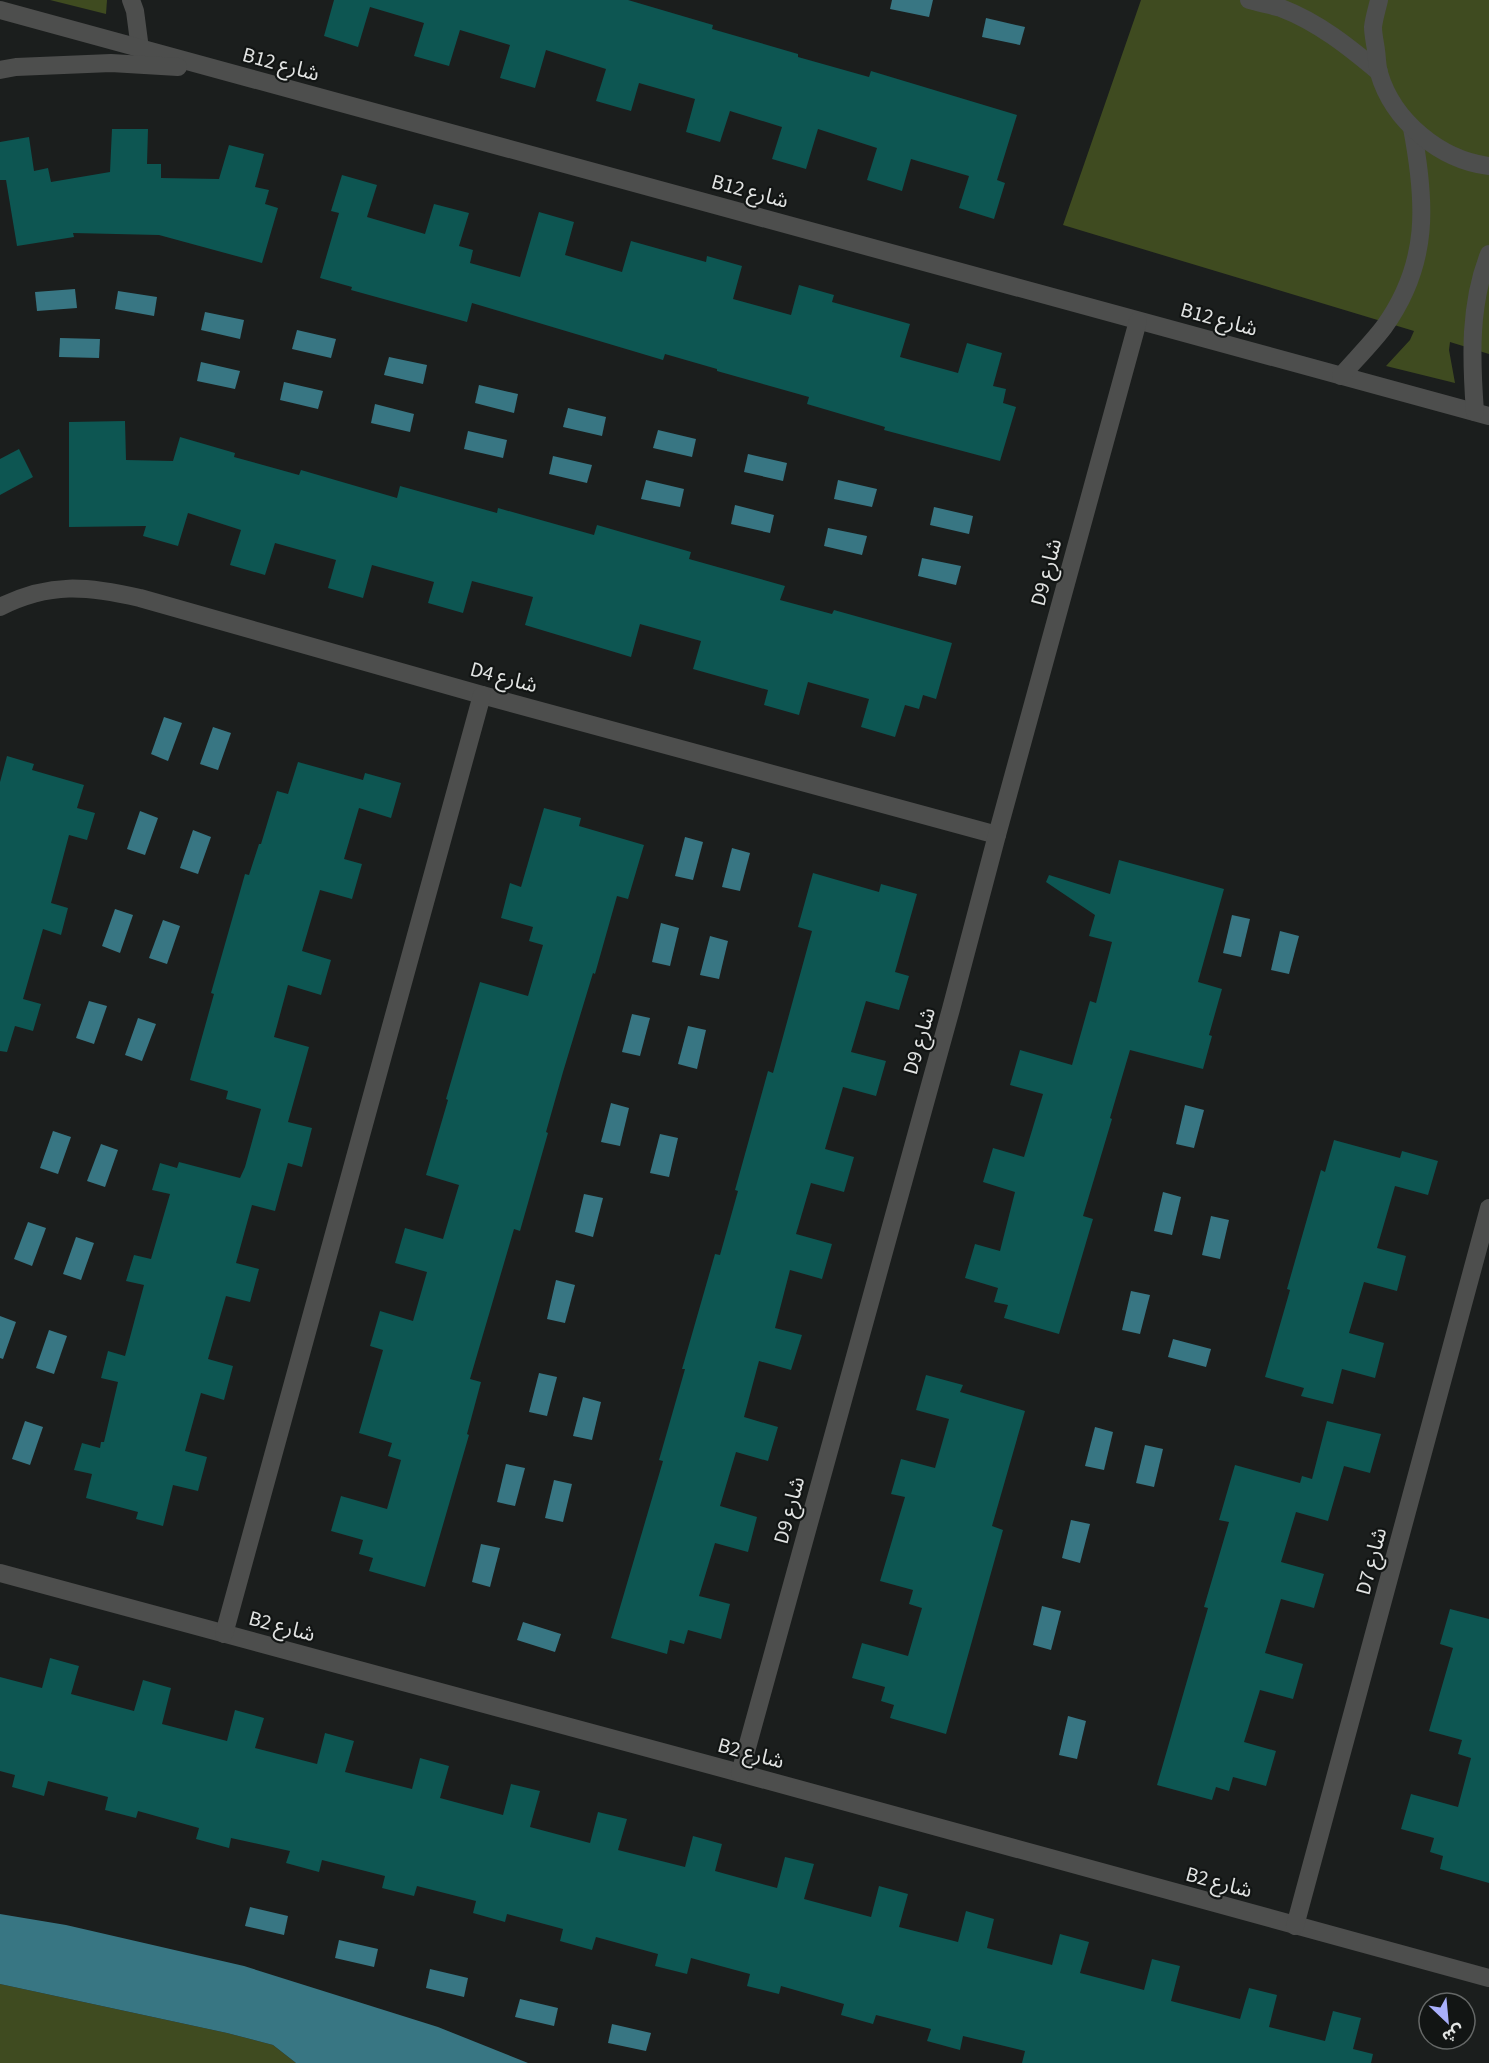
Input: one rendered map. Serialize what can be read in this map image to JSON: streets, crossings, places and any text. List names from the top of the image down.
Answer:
{
  "streets": {
    "street": [
      "B12 شارع",
      "D9 شارع",
      "D4 شارع",
      "D7 شارع",
      "B2 شارع"
    ]
  },
  "crossings": [
    ["B12 شارع", "D9 شارع"],
    ["D9 شارع", "D4 شارع"],
    ["D9 شارع", "B2 شارع"],
    ["D7 شارع", "B2 شارع"]
  ],
  "north": "bottom right"
}
